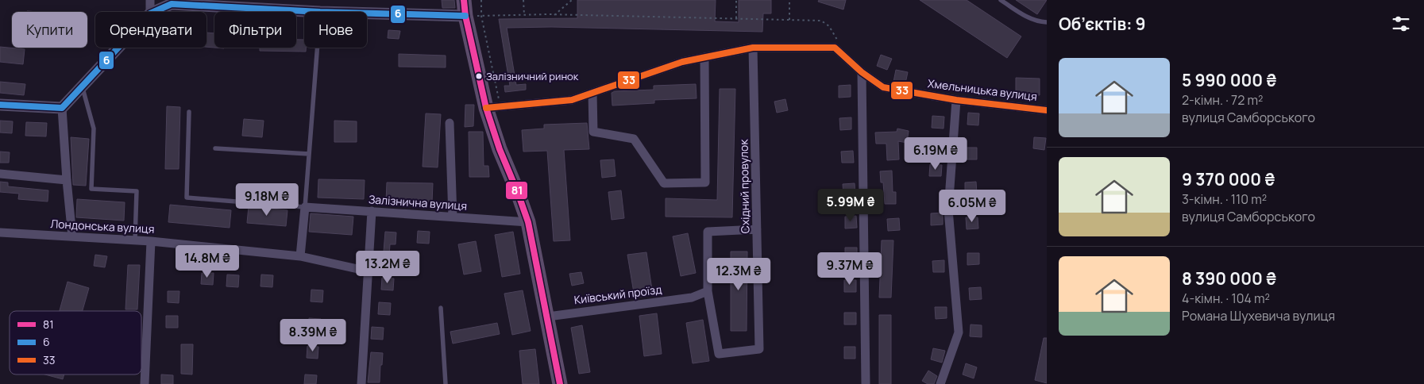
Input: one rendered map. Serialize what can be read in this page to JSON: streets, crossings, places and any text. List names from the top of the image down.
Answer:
{
  "streets": {
    "street": [
      "Хмельницька вулиця",
      "Східний провулок",
      "Залізнична вулиця",
      "Лондонська вулиця",
      "Київський проїзд"
    ]
  },
  "crossings": [
    ["Хмельницька вулиця", "Східний провулок"],
    ["Східний провулок", "Київський проїзд"]
  ],
  "places": ["Залізничний ринок"],
  "lines": ["transit line 81", "transit line 6", "transit line 33"],
  "legend": ["81", "6", "33"],
  "page": {
    "heading": "Об’єктів: 9",
    "chip": [
      "Купити",
      "Орендувати",
      "Фільтри",
      "Нове"
    ],
    "list": [
      {
        "name": "5 990 000 ₴",
        "note": "2-кімн. · 72 m² · вулиця Самборського"
      },
      {
        "name": "9 370 000 ₴",
        "note": "3-кімн. · 110 m² · вулиця Самборського"
      },
      {
        "name": "8 390 000 ₴",
        "note": "4-кімн. · 104 m² · Романа Шухевича вулиця"
      }
    ],
    "price": [
      "6.19M ₴",
      "9.18M ₴",
      "5.99M ₴",
      "6.05M ₴",
      "14.8M ₴",
      "13.2M ₴",
      "9.37M ₴",
      "12.3M ₴",
      "8.39M ₴"
    ]
  }
}
